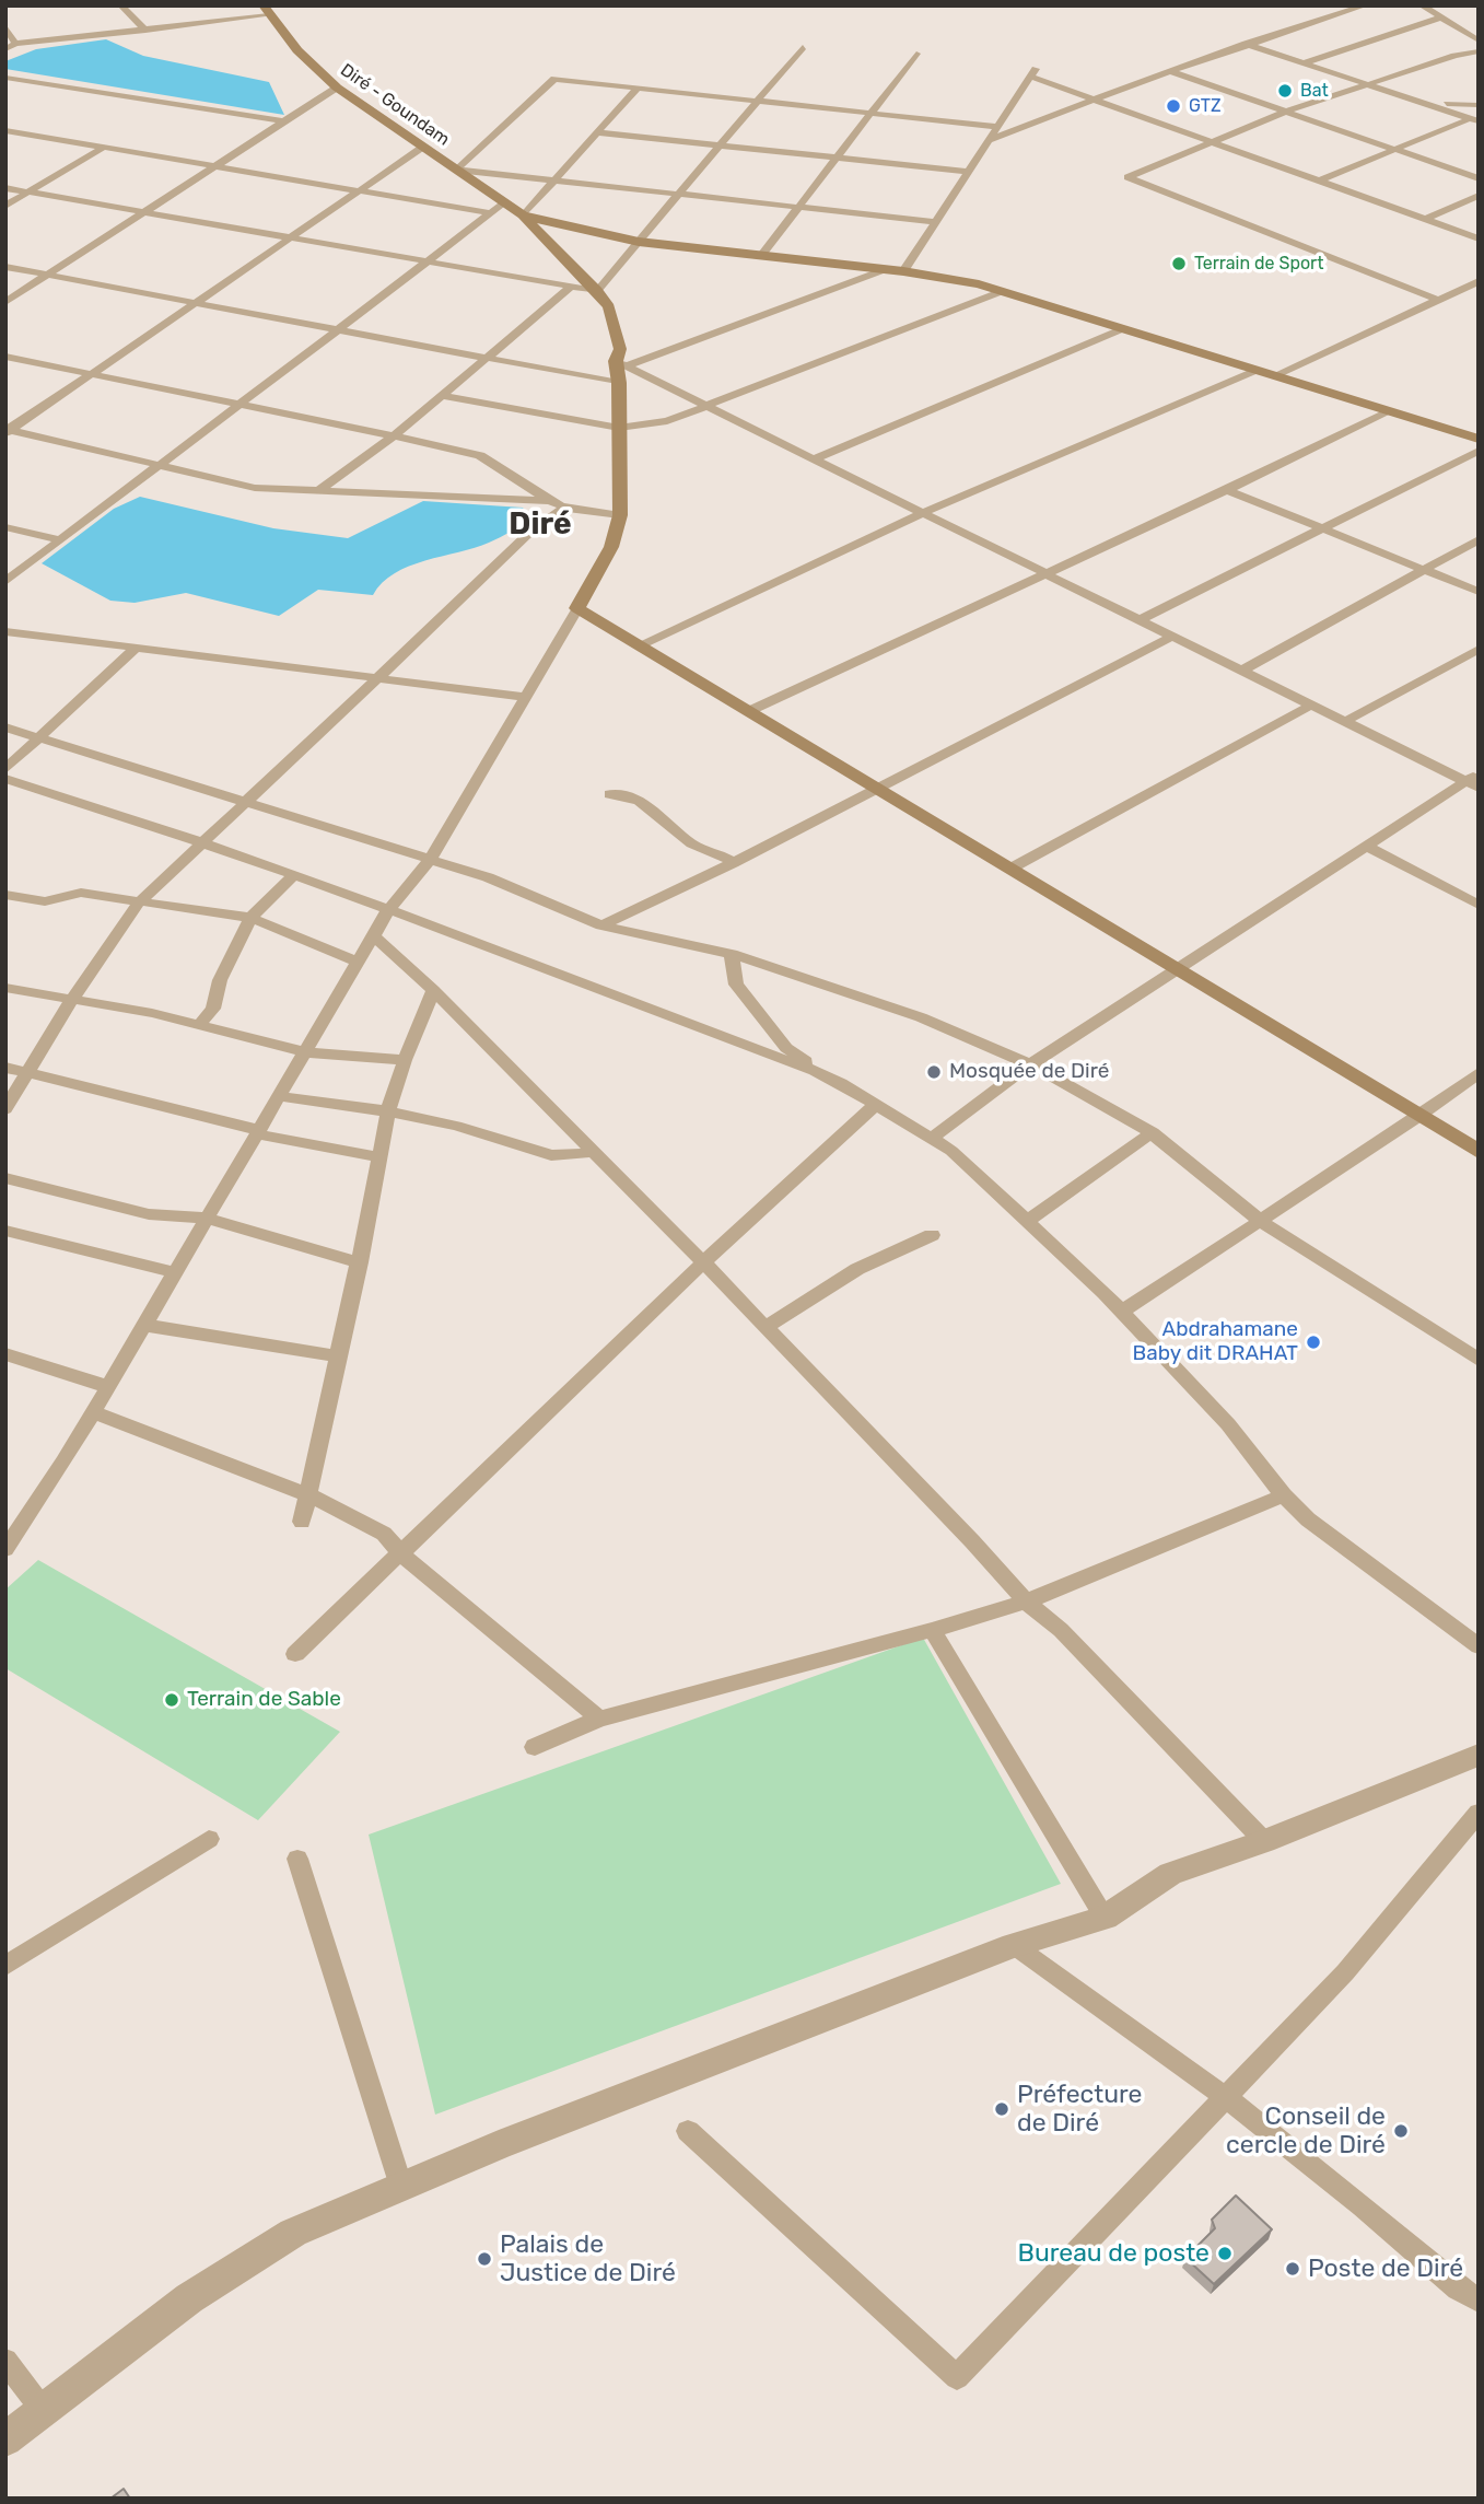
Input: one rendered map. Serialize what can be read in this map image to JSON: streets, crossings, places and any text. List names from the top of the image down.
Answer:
{
  "streets": {
    "main road": ["Diré - Goundam"]
  },
  "districts": ["Diré"],
  "places": [
    "Bat",
    "GTZ",
    "Terrain de Sport",
    "Mosquée de Diré",
    "Abdrahamane Baby dit DRAHAT",
    "Terrain de Sable",
    "Préfecture de Diré",
    "Conseil de cercle de Diré",
    "Bureau de poste",
    "Palais de Justice de Diré",
    "Poste de Diré"
  ]
}
